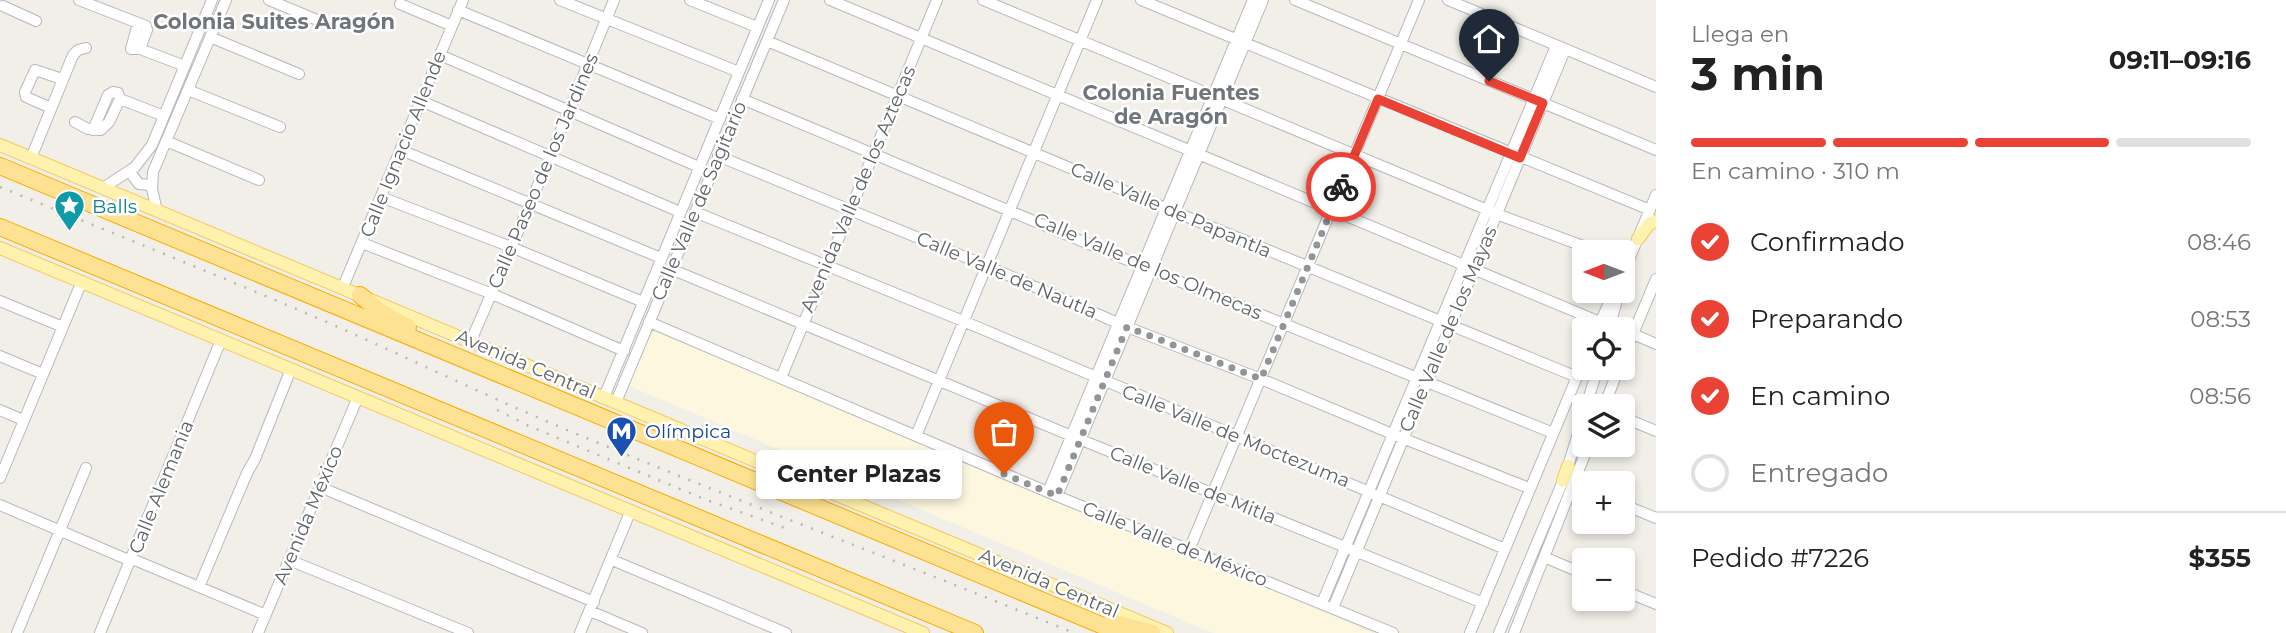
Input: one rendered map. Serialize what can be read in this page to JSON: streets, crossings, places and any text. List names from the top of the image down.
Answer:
{
  "streets": {
    "highway": ["Avenida Central"],
    "street": [
      "Calle Ignacio Allende",
      "Calle Paseo de los Jardines",
      "Avenida Valle de los Aztecas",
      "Calle Valle de Sagitario",
      "Calle Valle de Papantla",
      "Calle Valle de los Olmecas",
      "Calle Valle de Nautla",
      "Calle Valle de los Mayas",
      "Calle Valle de Moctezuma",
      "Calle Valle de Mitla",
      "Calle Alemania",
      "Avenida México",
      "Calle Valle de México"
    ]
  },
  "crossings": [
    ["Calle Ignacio Allende", "Avenida Central"],
    ["Calle Paseo de los Jardines", "Avenida Central"],
    ["Avenida Valle de los Aztecas", "Calle Valle de Papantla"],
    ["Avenida Valle de los Aztecas", "Calle Valle de los Olmecas"],
    ["Avenida Valle de los Aztecas", "Calle Valle de Nautla"],
    ["Avenida Valle de los Aztecas", "Calle Valle de Moctezuma"],
    ["Avenida Valle de los Aztecas", "Calle Valle de Mitla"],
    ["Avenida Valle de los Aztecas", "Calle Valle de México"],
    ["Calle Valle de Sagitario", "Calle Valle de Papantla"],
    ["Calle Valle de Sagitario", "Calle Valle de los Olmecas"],
    ["Calle Valle de Sagitario", "Calle Valle de Nautla"],
    ["Calle Valle de Sagitario", "Avenida Central"],
    ["Calle Valle de Sagitario", "Calle Valle de Moctezuma"],
    ["Calle Valle de Sagitario", "Calle Valle de Mitla"],
    ["Calle Valle de Sagitario", "Calle Valle de México"],
    ["Calle Valle de Papantla", "Calle Valle de los Mayas"],
    ["Calle Valle de los Olmecas", "Calle Valle de los Mayas"],
    ["Calle Valle de Nautla", "Calle Valle de los Mayas"],
    ["Calle Valle de los Mayas", "Calle Valle de Moctezuma"],
    ["Calle Valle de los Mayas", "Calle Valle de Mitla"],
    ["Calle Valle de los Mayas", "Calle Valle de México"]
  ],
  "districts": ["Colonia Suites Aragón", "Colonia Fuentes de Aragón"],
  "places": {
    "place": ["Balls"],
    "metro station": ["Olímpica"],
    "other": ["Center Plazas"]
  },
  "north": "left",
  "page": {
    "heading": ["3 min", "Llega en", "09:11–09:16"],
    "panel": ["Pedido #7226", "$355"],
    "bar": "En camino · 310 m",
    "list": [
      ["Confirmado", "08:46"],
      ["Preparando", "08:53"],
      ["En camino", "08:56"],
      "Entregado"
    ],
    "map_buttons": ["+", "−"],
    "bubble": "Center Plazas"
  }
}
